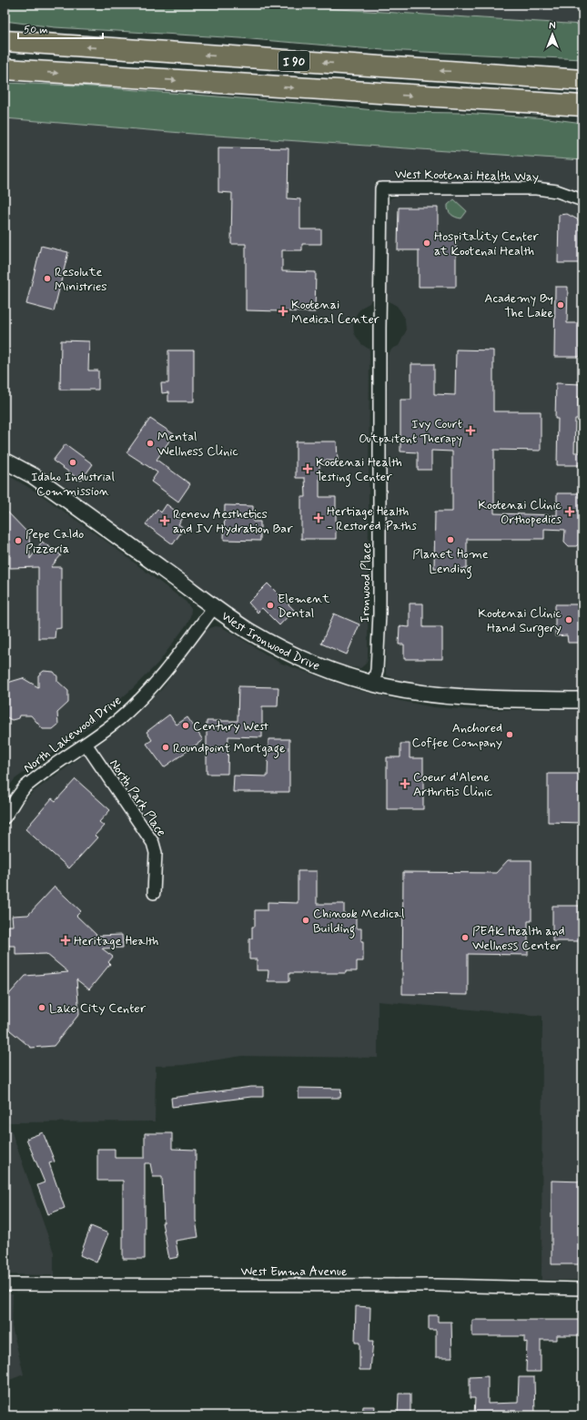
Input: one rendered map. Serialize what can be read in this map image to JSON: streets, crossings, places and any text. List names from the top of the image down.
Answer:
{
  "streets": {
    "highway": ["I 90"],
    "street": [
      "West Kootenai Health Way",
      "Ironwood Place",
      "West Ironwood Drive",
      "North Lakewood Drive",
      "North Park Place",
      "West Emma Avenue"
    ]
  },
  "crossings": [
    ["West Kootenai Health Way", "Ironwood Place"],
    ["Ironwood Place", "West Ironwood Drive"],
    ["West Ironwood Drive", "North Lakewood Drive"],
    ["North Lakewood Drive", "North Park Place"]
  ],
  "places": {
    "other": [
      "Hospitality Center at Kootenai Health",
      "Resolute Ministries",
      "Academy By The Lake",
      "Mental Wellness Clinic",
      "Idaho Industrial Commission",
      "Planet Home Lending",
      "Pepe Caldo Pizzeria",
      "Element Dental",
      "Kootenai Clinic Hand Surgery",
      "Century West",
      "Anchored Coffee Company",
      "Roundpoint Mortgage",
      "Chinook Medical Building",
      "PEAK Health and Wellness Center",
      "Lake City Center"
    ],
    "health": [
      "Kootenai Medical Center",
      "Ivy Court Outpaitent Therapy",
      "Kootenai Health Testing Center",
      "Kootenai Clinic Orthopedics",
      "Hertiage Health - Restored Paths",
      "Renew Aesthetics and IV Hydration Bar",
      "Coeur d'Alene Arthritis Clinic",
      "Heritage Health"
    ]
  },
  "scale_bar": "50 m",
  "north": "top"
}
